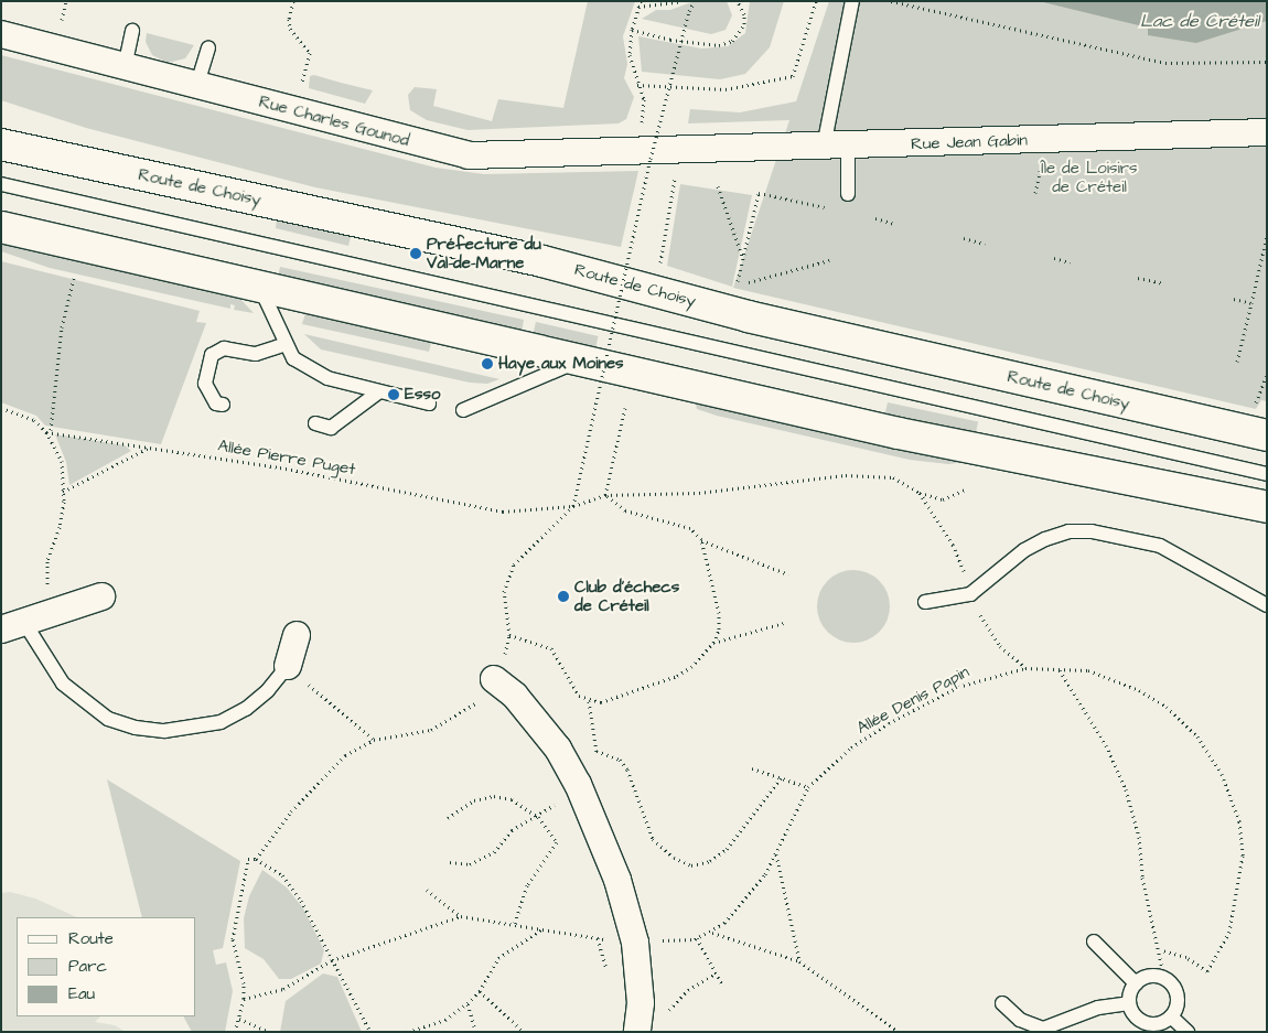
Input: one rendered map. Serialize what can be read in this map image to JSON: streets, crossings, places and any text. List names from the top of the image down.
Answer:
{
  "streets": {
    "main road": ["Route de Choisy"],
    "street": ["Rue Charles Gounod", "Rue Jean Gabin"],
    "path": ["Allée Pierre Puget", "Allée Denis Papin"]
  },
  "crossings": [
    ["Rue Charles Gounod", "Rue Jean Gabin"]
  ],
  "water": ["Lac de Créteil"],
  "parks": ["Île de Loisirs de Créteil"],
  "places": [
    "Préfecture du Val-de-Marne",
    "Haye aux Moines",
    "Esso",
    "Club d'échecs de Créteil"
  ],
  "legend": ["Route", "Parc", "Eau"]
}
